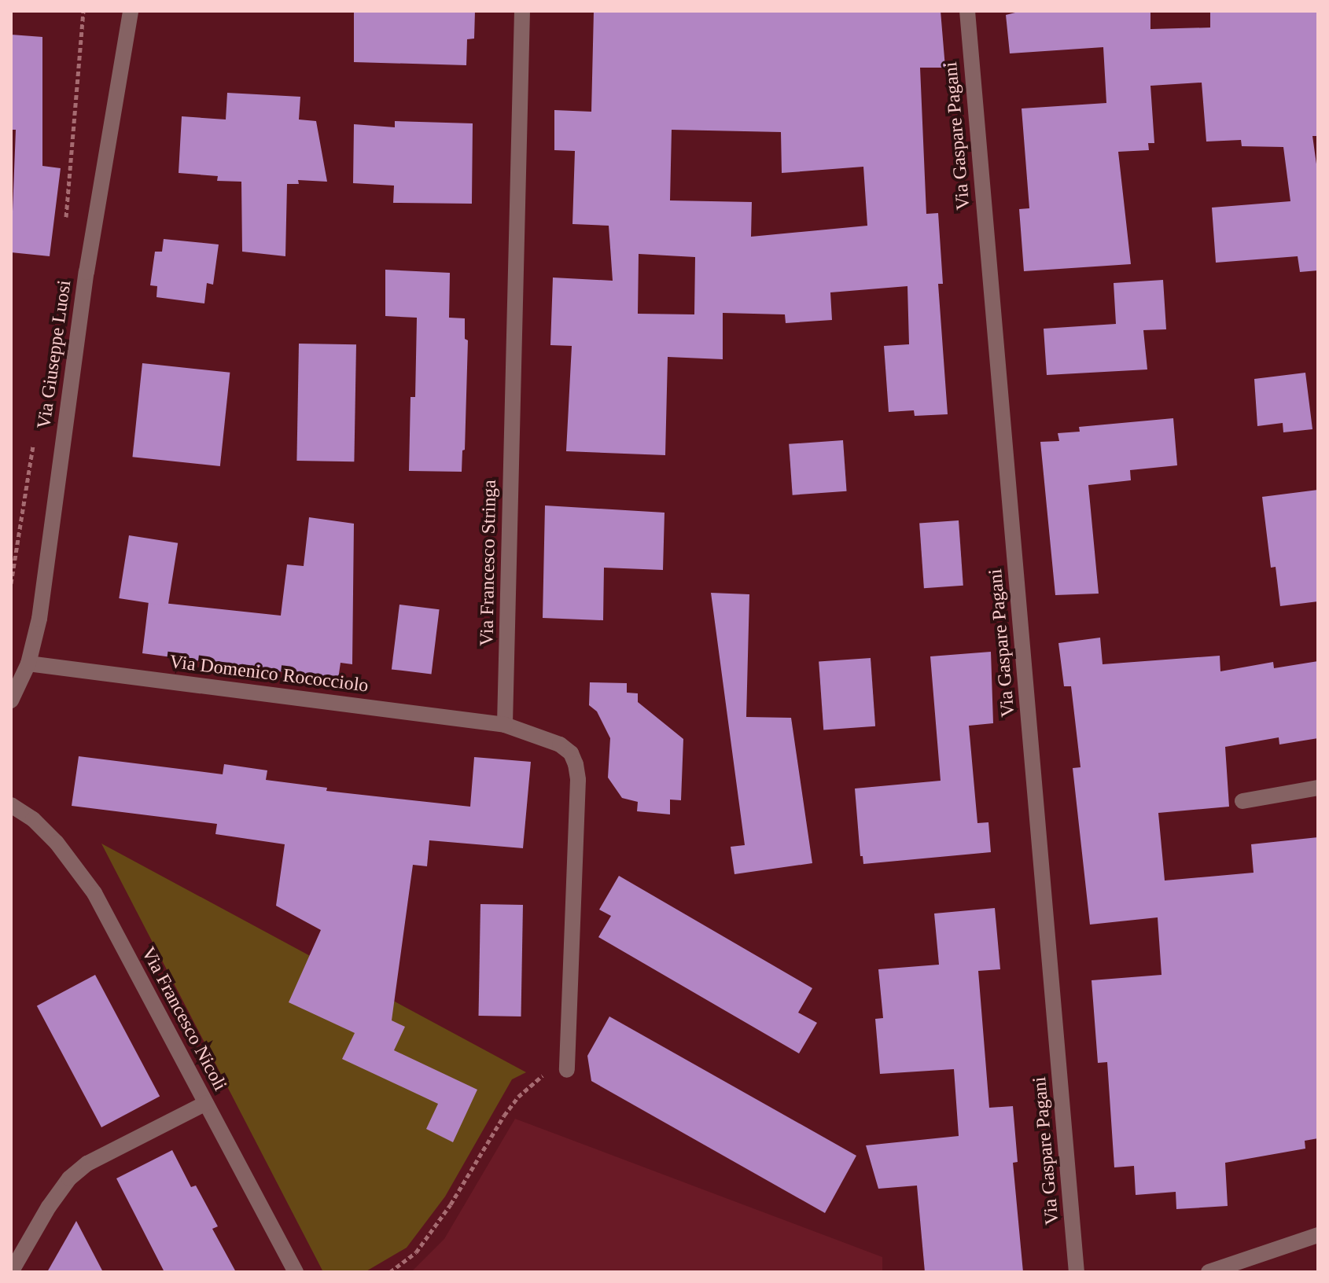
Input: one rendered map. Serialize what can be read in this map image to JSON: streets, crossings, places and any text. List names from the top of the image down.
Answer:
{
  "streets": {
    "street": [
      "Via Gaspare Pagani",
      "Via Giuseppe Luosi",
      "Via Francesco Stringa",
      "Via Domenico Rococciolo",
      "Via Francesco Nicoli"
    ]
  },
  "crossings": [
    ["Via Giuseppe Luosi", "Via Domenico Rococciolo"],
    ["Via Francesco Stringa", "Via Domenico Rococciolo"]
  ]
}
